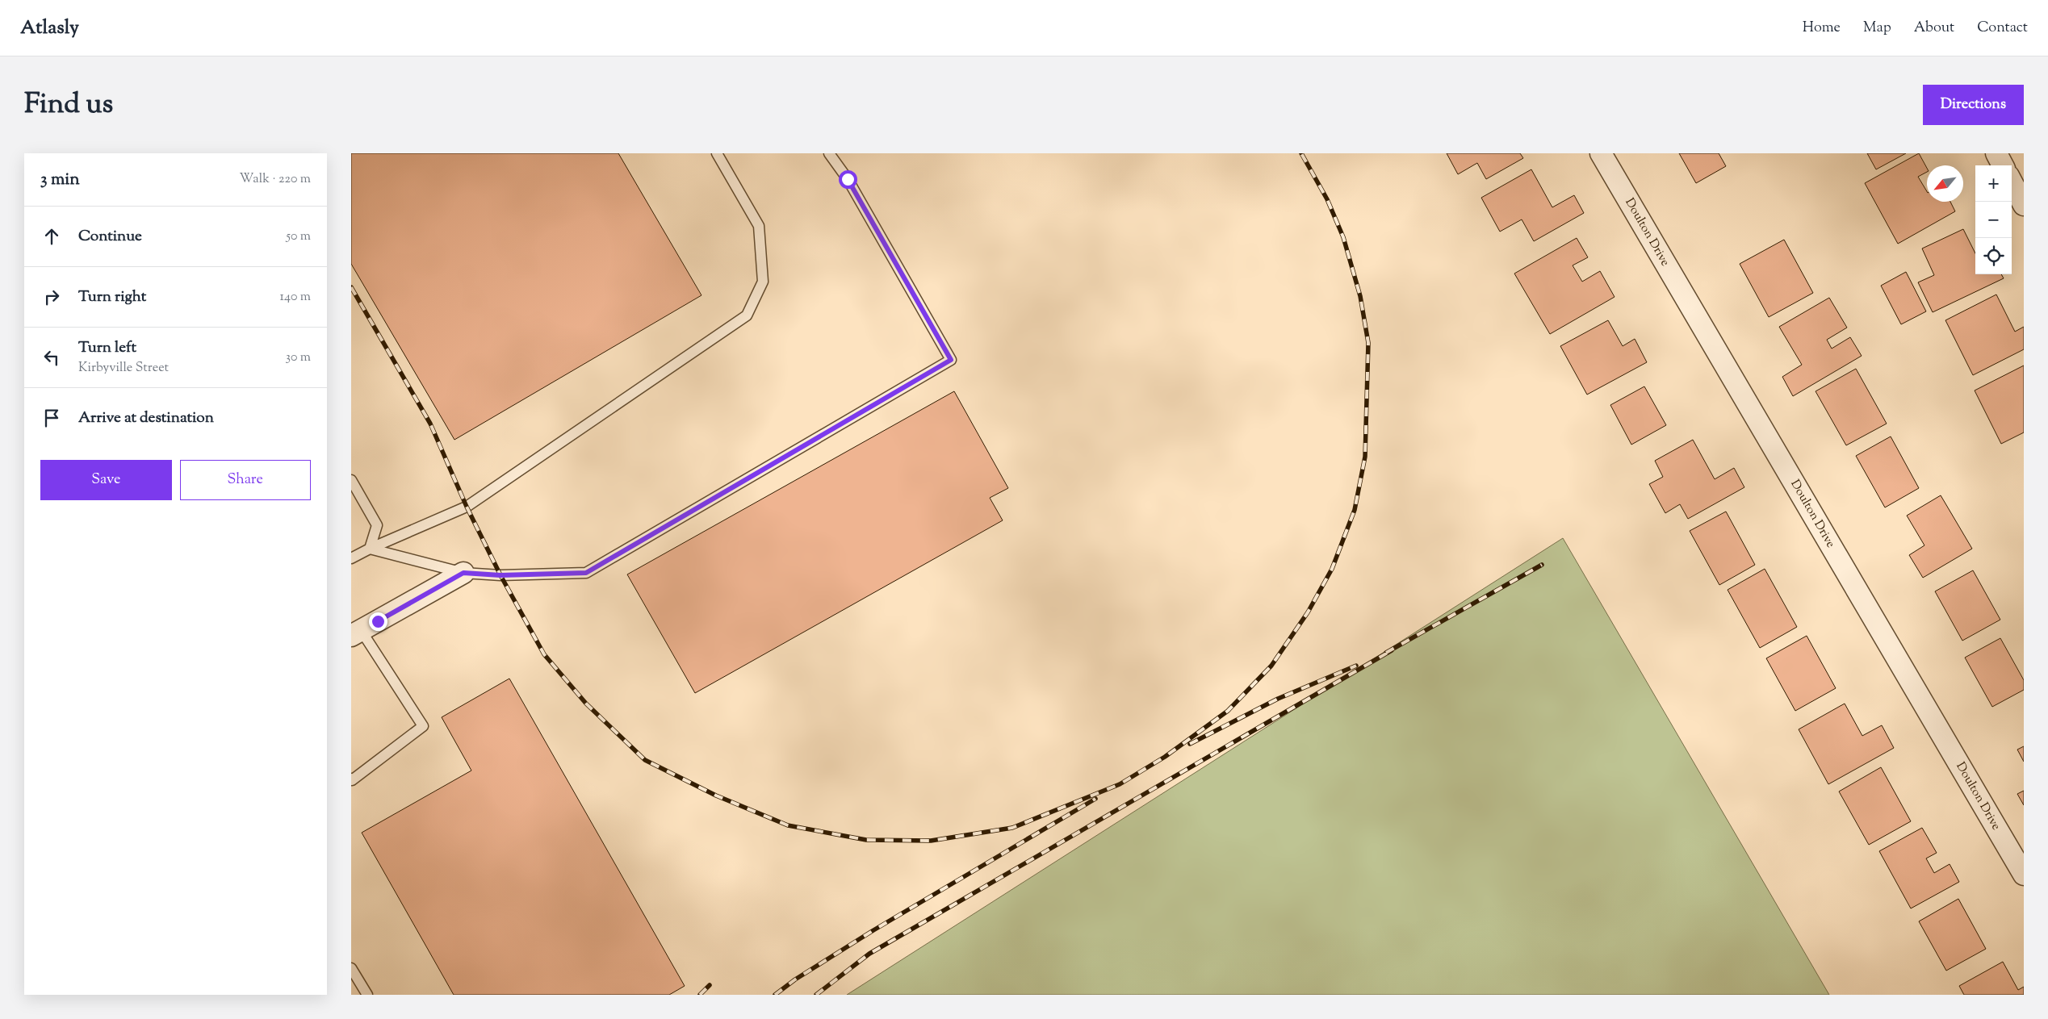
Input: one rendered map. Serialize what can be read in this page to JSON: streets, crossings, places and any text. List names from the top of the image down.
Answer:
{
  "streets": {
    "street": ["Doulton Drive"]
  },
  "north": "bottom left",
  "page": {
    "header": "Atlasly",
    "nav": [
      "Home",
      "Map",
      "About",
      "Contact"
    ],
    "title": "Find us",
    "buttons": [
      "Directions",
      ["Save", "Share"]
    ],
    "heading": ["3 min", "Walk · 220 m"],
    "map_buttons": ["+", "−"],
    "list": [
      ["Continue", "50 m"],
      ["Turn right", "140 m"],
      ["Turn left", "Kirbyville Street", "30 m"],
      "Arrive at destination"
    ]
  }
}
